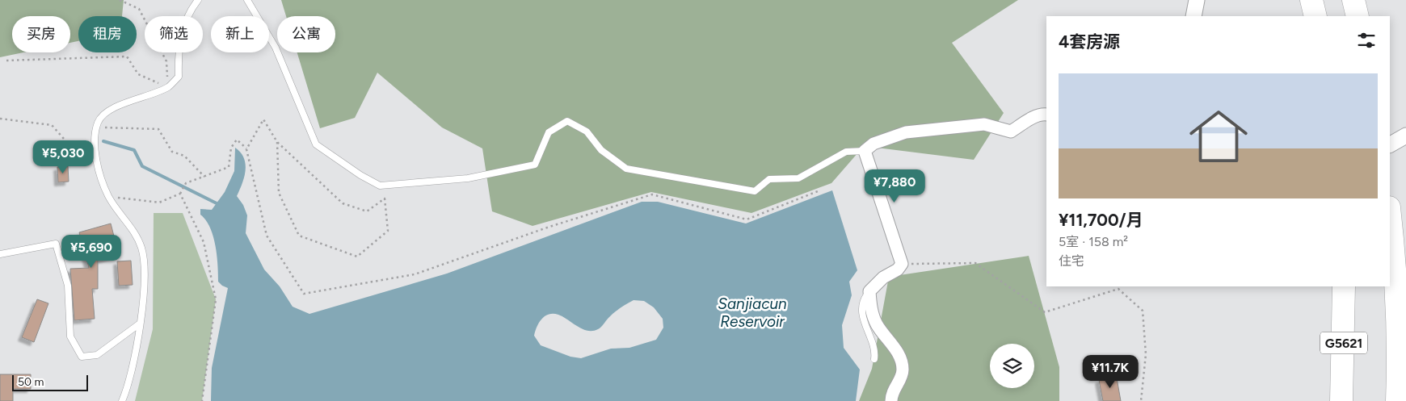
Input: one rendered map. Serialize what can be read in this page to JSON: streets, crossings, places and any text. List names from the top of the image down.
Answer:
{
  "streets": {
    "highway": ["G5621"]
  },
  "water": ["Sanjiacun Reservoir"],
  "scale_bar": "50 m",
  "page": {
    "chip": [
      "买房",
      "租房",
      "筛选",
      "新上",
      "公寓"
    ],
    "heading": "4套房源",
    "list": [
      {
        "name": "¥11,700/月",
        "note": "5室 · 158 m² · 住宅"
      }
    ],
    "price": [
      "¥5,030",
      "¥7,880",
      "¥5,690",
      "¥11.7K"
    ],
    "scale": "50 m"
  }
}
